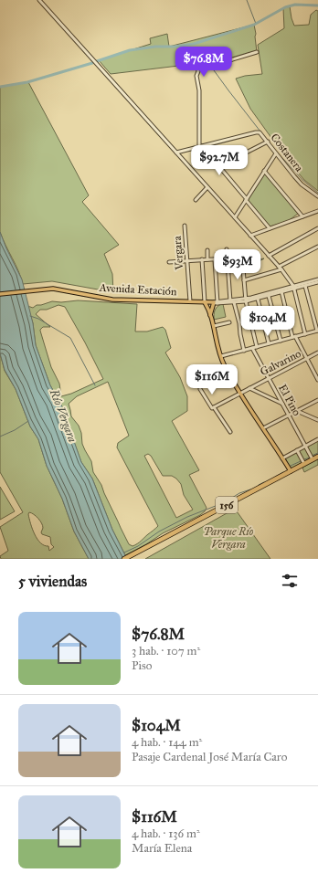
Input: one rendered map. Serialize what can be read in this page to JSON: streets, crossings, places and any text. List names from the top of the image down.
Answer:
{
  "streets": {
    "highway": ["156"],
    "main road": ["Avenida Estación"],
    "street": [
      "Costanera",
      "Vergara",
      "Galvarino",
      "El Pino"
    ]
  },
  "crossings": [
    ["Vergara", "Avenida Estación"],
    ["Galvarino", "El Pino"],
    ["El Pino", "156"]
  ],
  "water": ["Río Vergara"],
  "parks": ["Parque Río Vergara"],
  "page": {
    "price": [
      "$76.8M",
      "$92.7M",
      "$93M",
      "$104M",
      "$116M"
    ],
    "heading": "5 viviendas",
    "list": [
      {
        "name": "$76.8M",
        "note": "3 hab. · 107 m² · Piso"
      },
      {
        "name": "$104M",
        "note": "4 hab. · 144 m² · Pasaje Cardenal José María Caro"
      },
      {
        "name": "$116M",
        "note": "4 hab. · 136 m² · María Elena"
      }
    ]
  }
}
